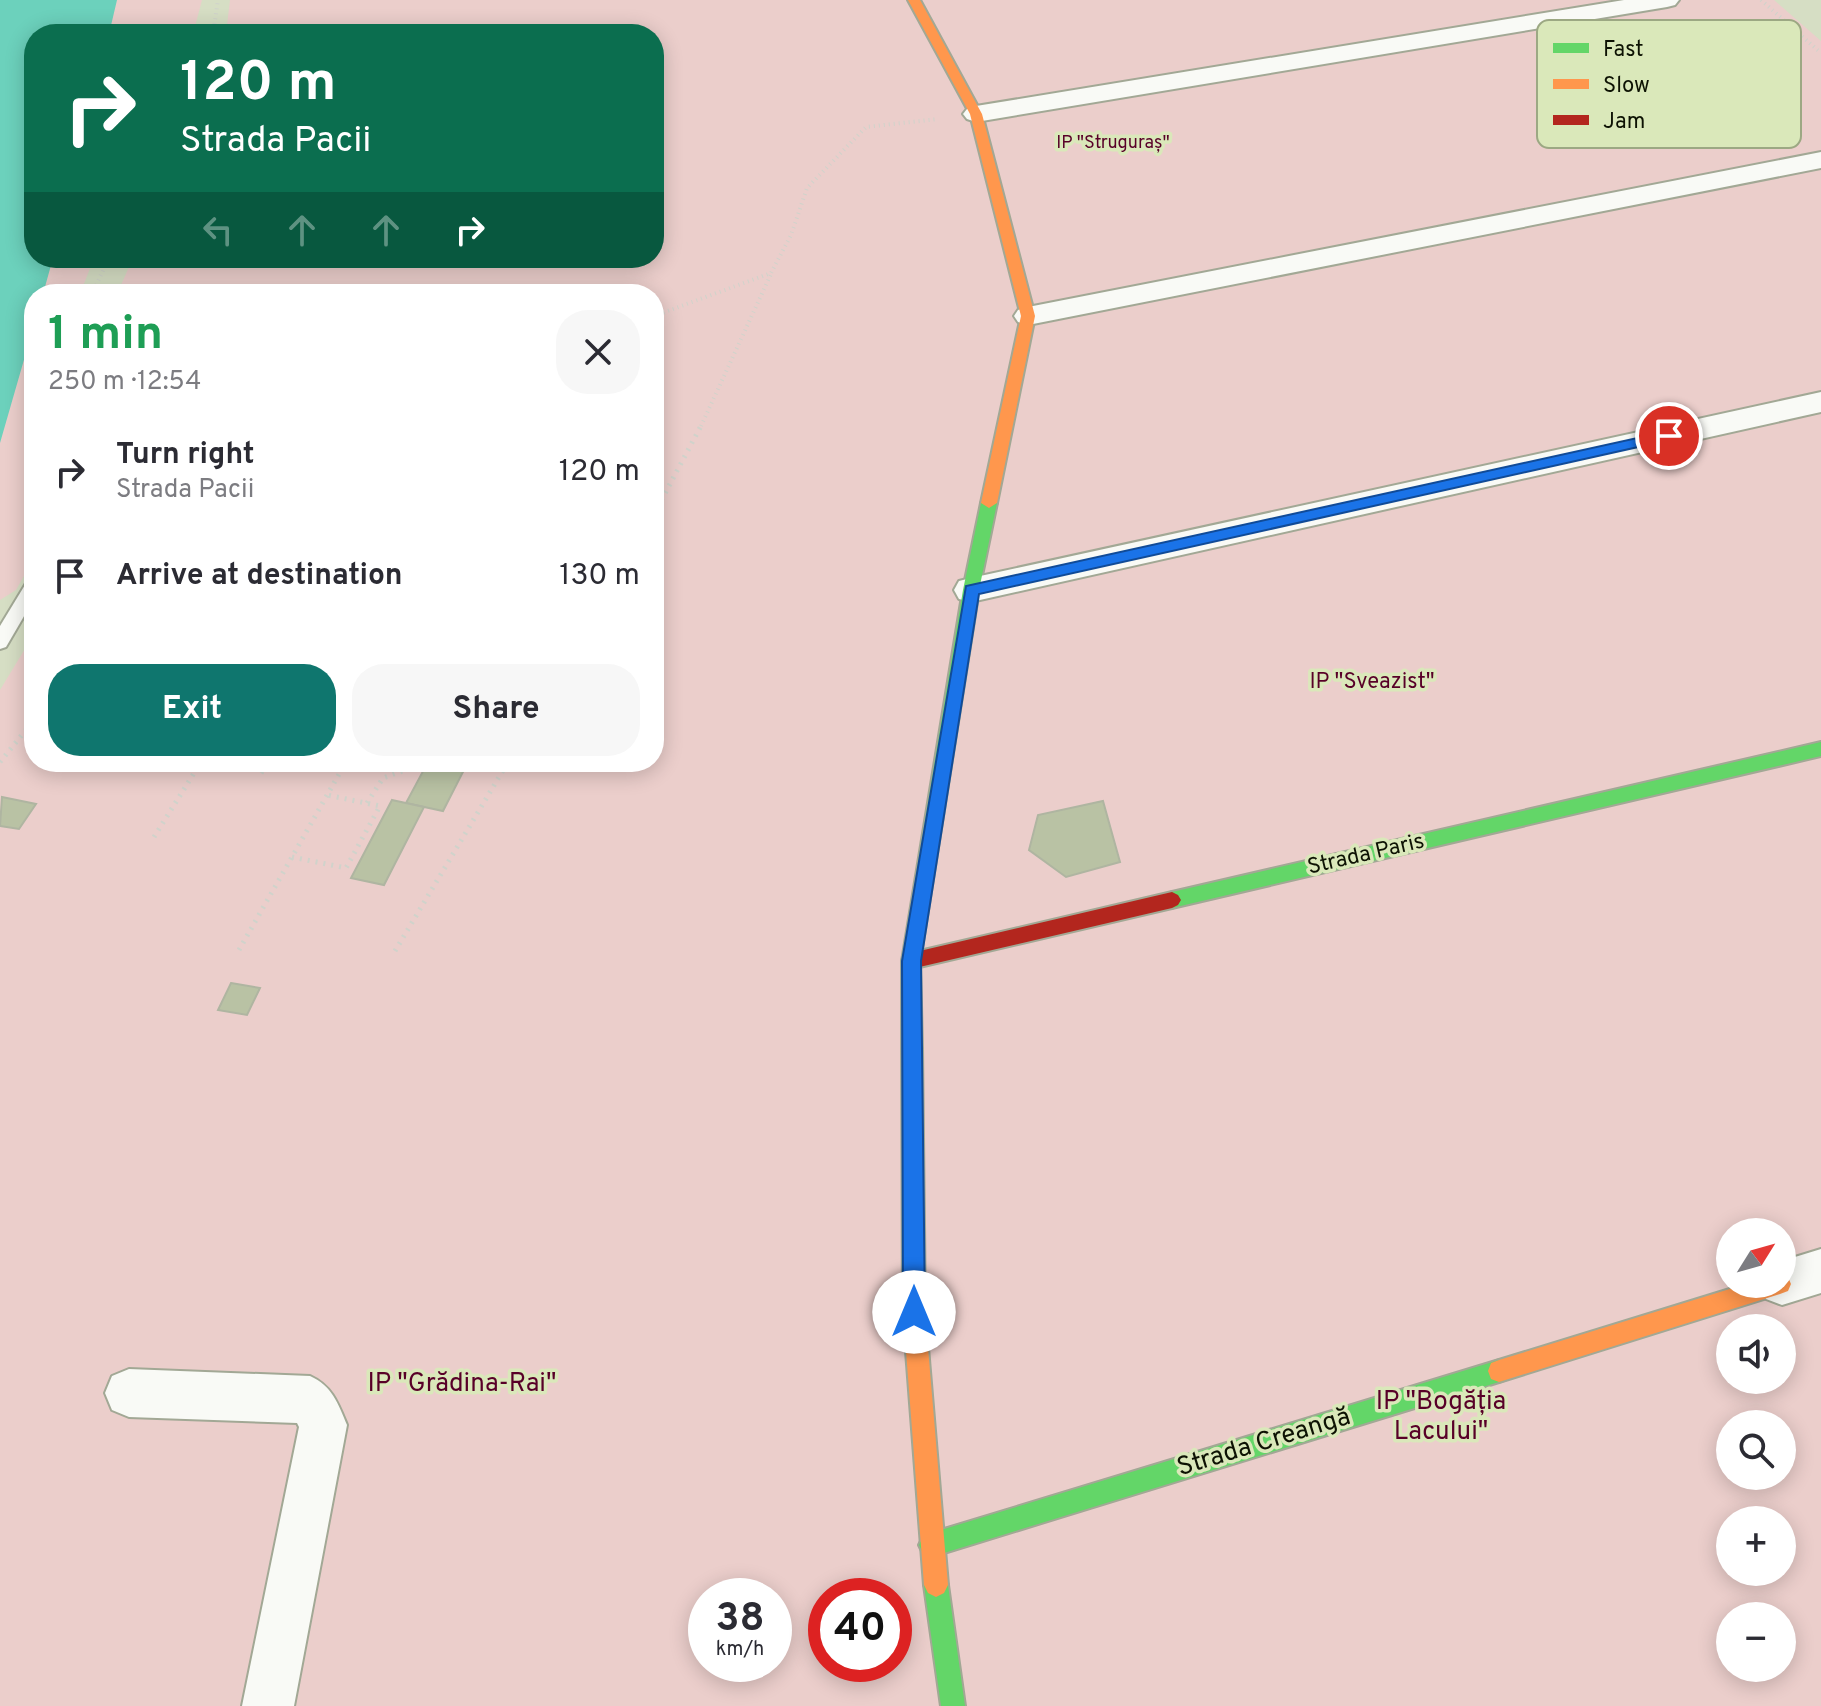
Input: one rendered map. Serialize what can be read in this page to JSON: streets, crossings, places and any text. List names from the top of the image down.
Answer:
{
  "streets": {
    "street": ["Strada Paris", "Strada Creangă"]
  },
  "parks": [
    "IP \"Struguraș\"",
    "IP \"Sveazist\"",
    "IP \"Grădina-Rai\"",
    "IP \"Bogăția Lacului\""
  ],
  "legend": ["Fast", "Slow", "Jam"],
  "north": "top right",
  "page": {
    "turn": ["120 m", "Strada Pacii"],
    "heading": ["1 min", "250 m · 12:54"],
    "list": [
      {
        "name": "Turn right",
        "note": "Strada Pacii",
        "value": "120 m"
      },
      {
        "name": "Arrive at destination",
        "value": "130 m"
      }
    ],
    "buttons": ["Exit", "Share"],
    "map_buttons": ["+", "−"],
    "speed": "38 km/h",
    "limit": "40"
  }
}
